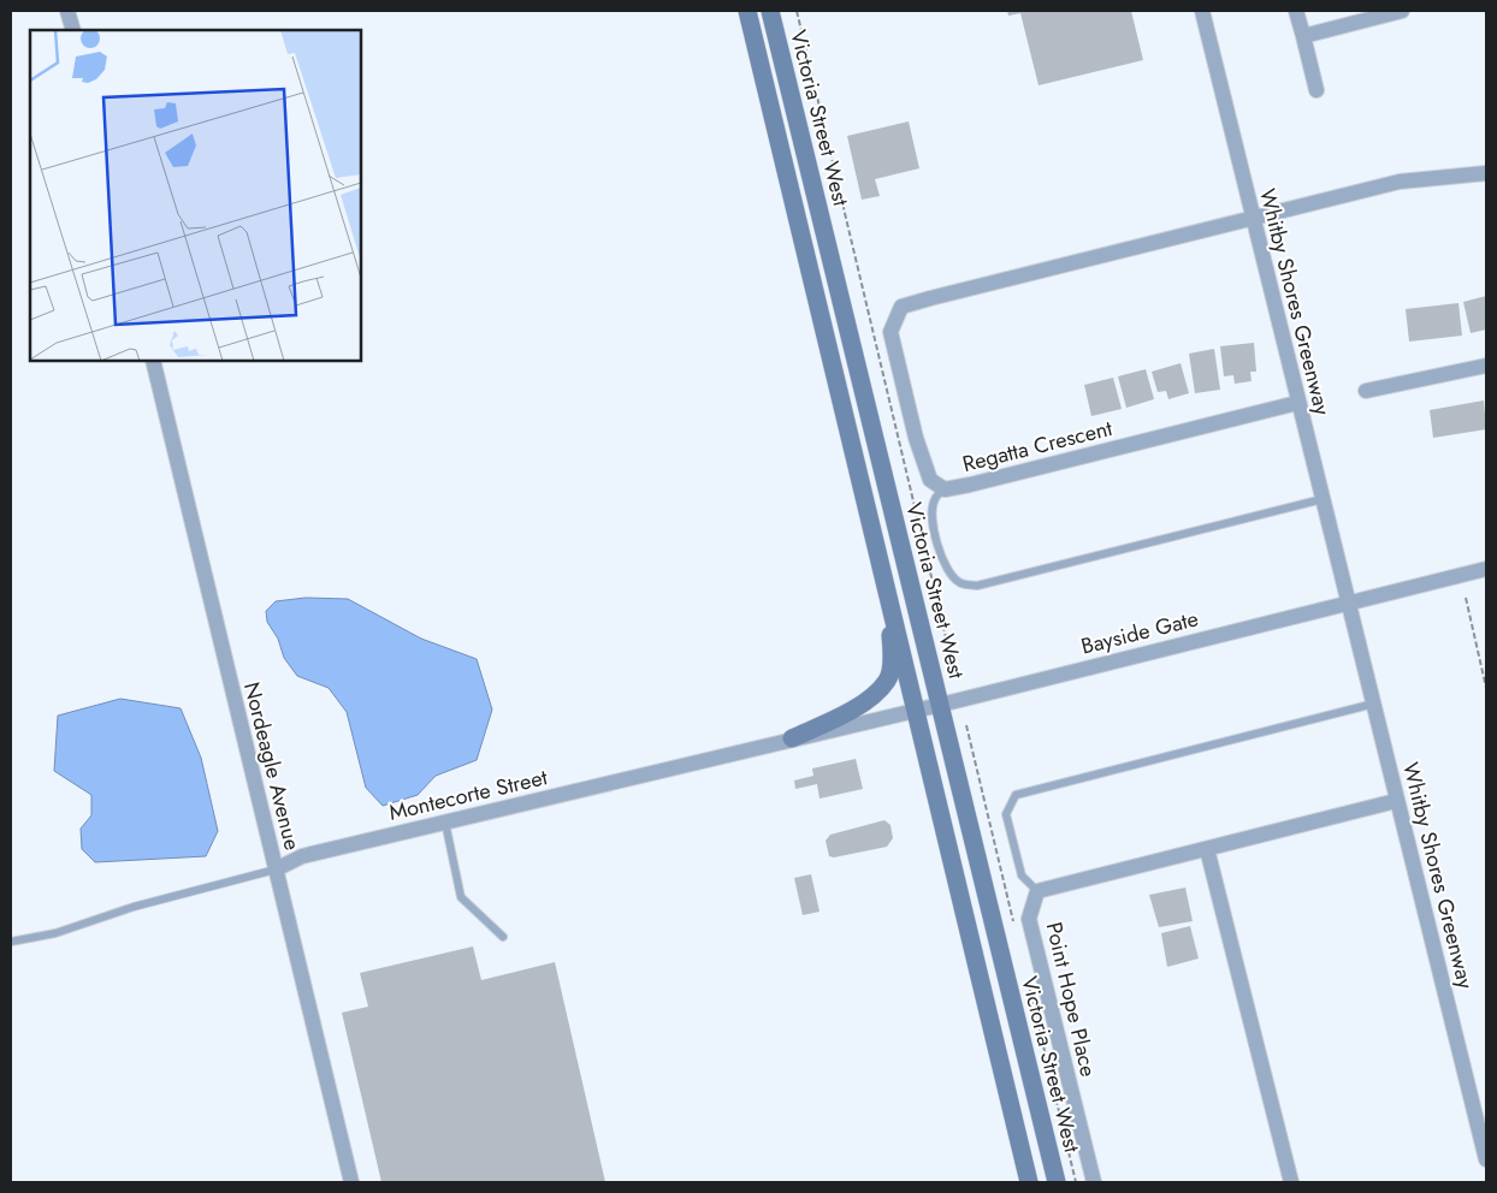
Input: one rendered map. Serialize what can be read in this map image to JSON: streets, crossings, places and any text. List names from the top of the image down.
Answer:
{
  "streets": {
    "main road": ["Victoria Street West"],
    "street": [
      "Whitby Shores Greenway",
      "Regatta Crescent",
      "Bayside Gate",
      "Nordeagle Avenue",
      "Montecorte Street",
      "Point Hope Place"
    ]
  },
  "crossings": [
    ["Victoria Street West", "Bayside Gate"],
    ["Victoria Street West", "Montecorte Street"],
    ["Whitby Shores Greenway", "Regatta Crescent"],
    ["Whitby Shores Greenway", "Bayside Gate"],
    ["Bayside Gate", "Montecorte Street"],
    ["Nordeagle Avenue", "Montecorte Street"]
  ]
}
